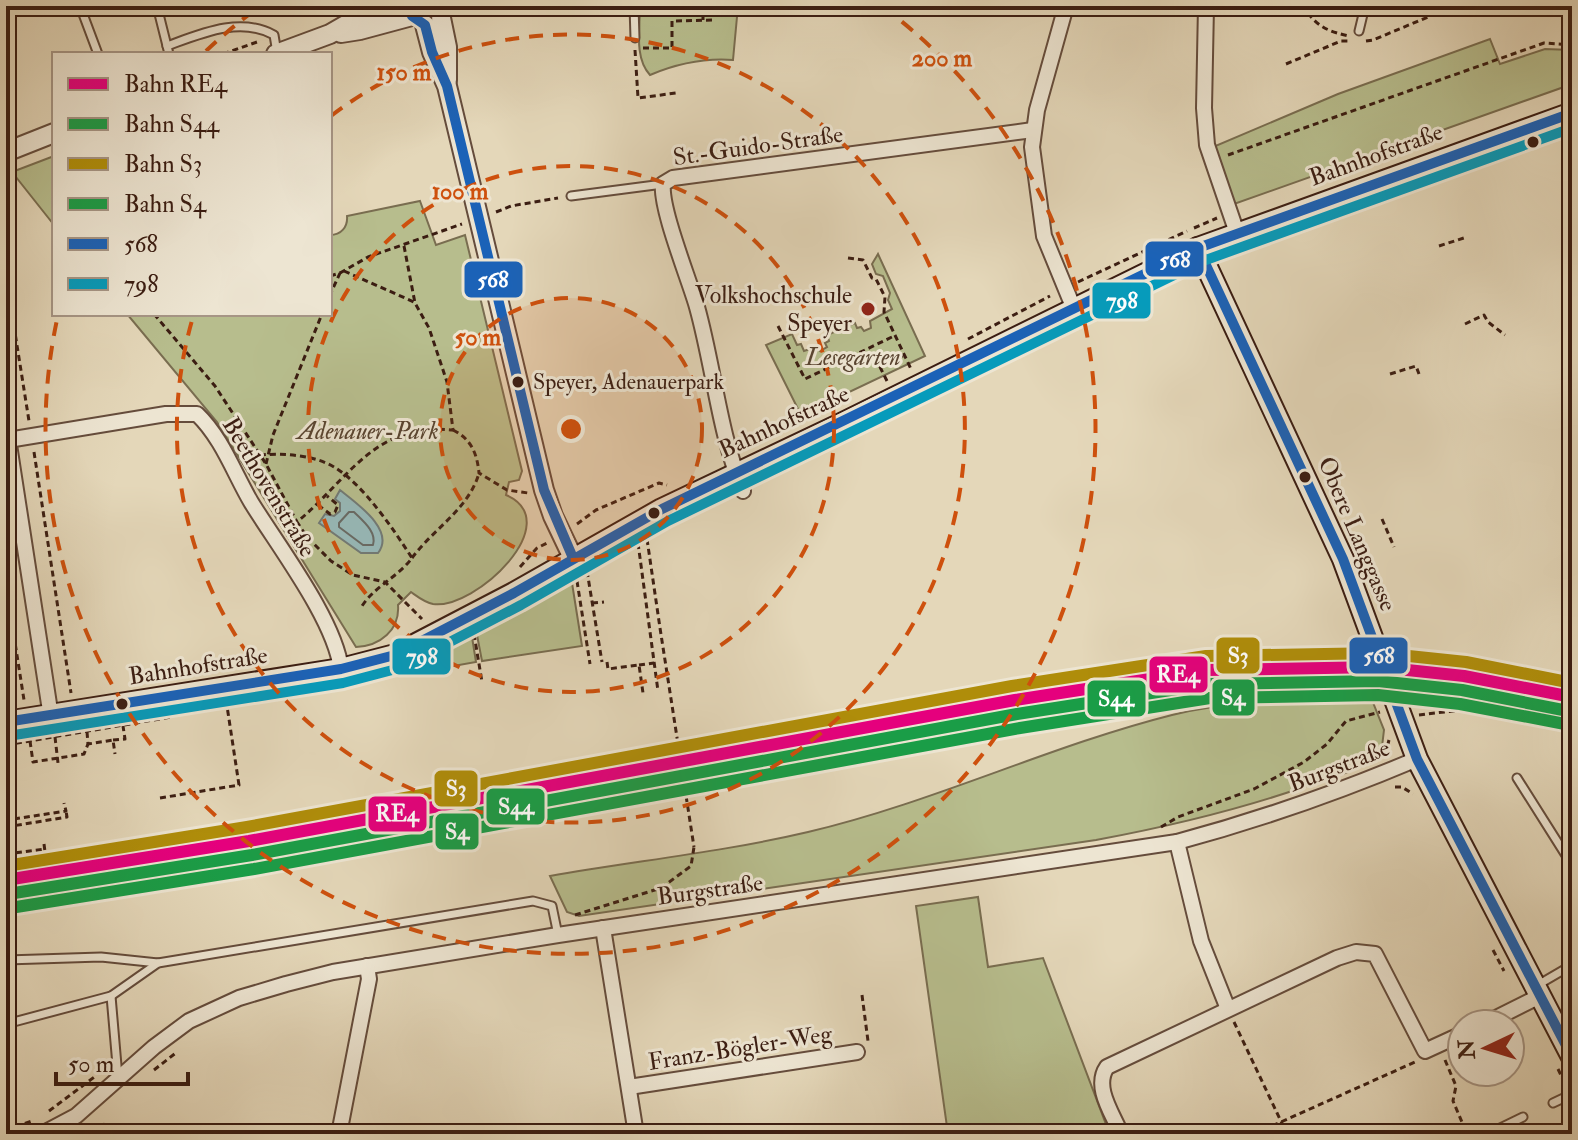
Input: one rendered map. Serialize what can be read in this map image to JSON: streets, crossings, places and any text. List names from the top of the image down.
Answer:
{
  "streets": {
    "main road": ["Bahnhofstraße", "Obere Langgasse"],
    "street": [
      "St.-Guido-Straße",
      "Beethovenstraße",
      "Burgstraße",
      "Franz-Bögler-Weg"
    ]
  },
  "crossings": [
    ["St.-Guido-Straße", "Bahnhofstraße"],
    ["Bahnhofstraße", "Beethovenstraße"],
    ["Bahnhofstraße", "Obere Langgasse"],
    ["Obere Langgasse", "Burgstraße"]
  ],
  "parks": ["Lesegarten", "Adenauer-Park"],
  "places": ["Volkshochschule Speyer", "Speyer, Adenauerpark"],
  "lines": [
    "transit line 568",
    "transit line 798",
    "rail line S3",
    "rail line RE4",
    "rail line S44",
    "rail line S4"
  ],
  "legend": [
    "Bahn RE4",
    "Bahn S44",
    "Bahn S3",
    "Bahn S4",
    "568",
    "798"
  ],
  "scale_bar": "50 m",
  "north": "left",
  "rings": [
    "200 m",
    "150 m",
    "100 m",
    "50 m"
  ]
}
